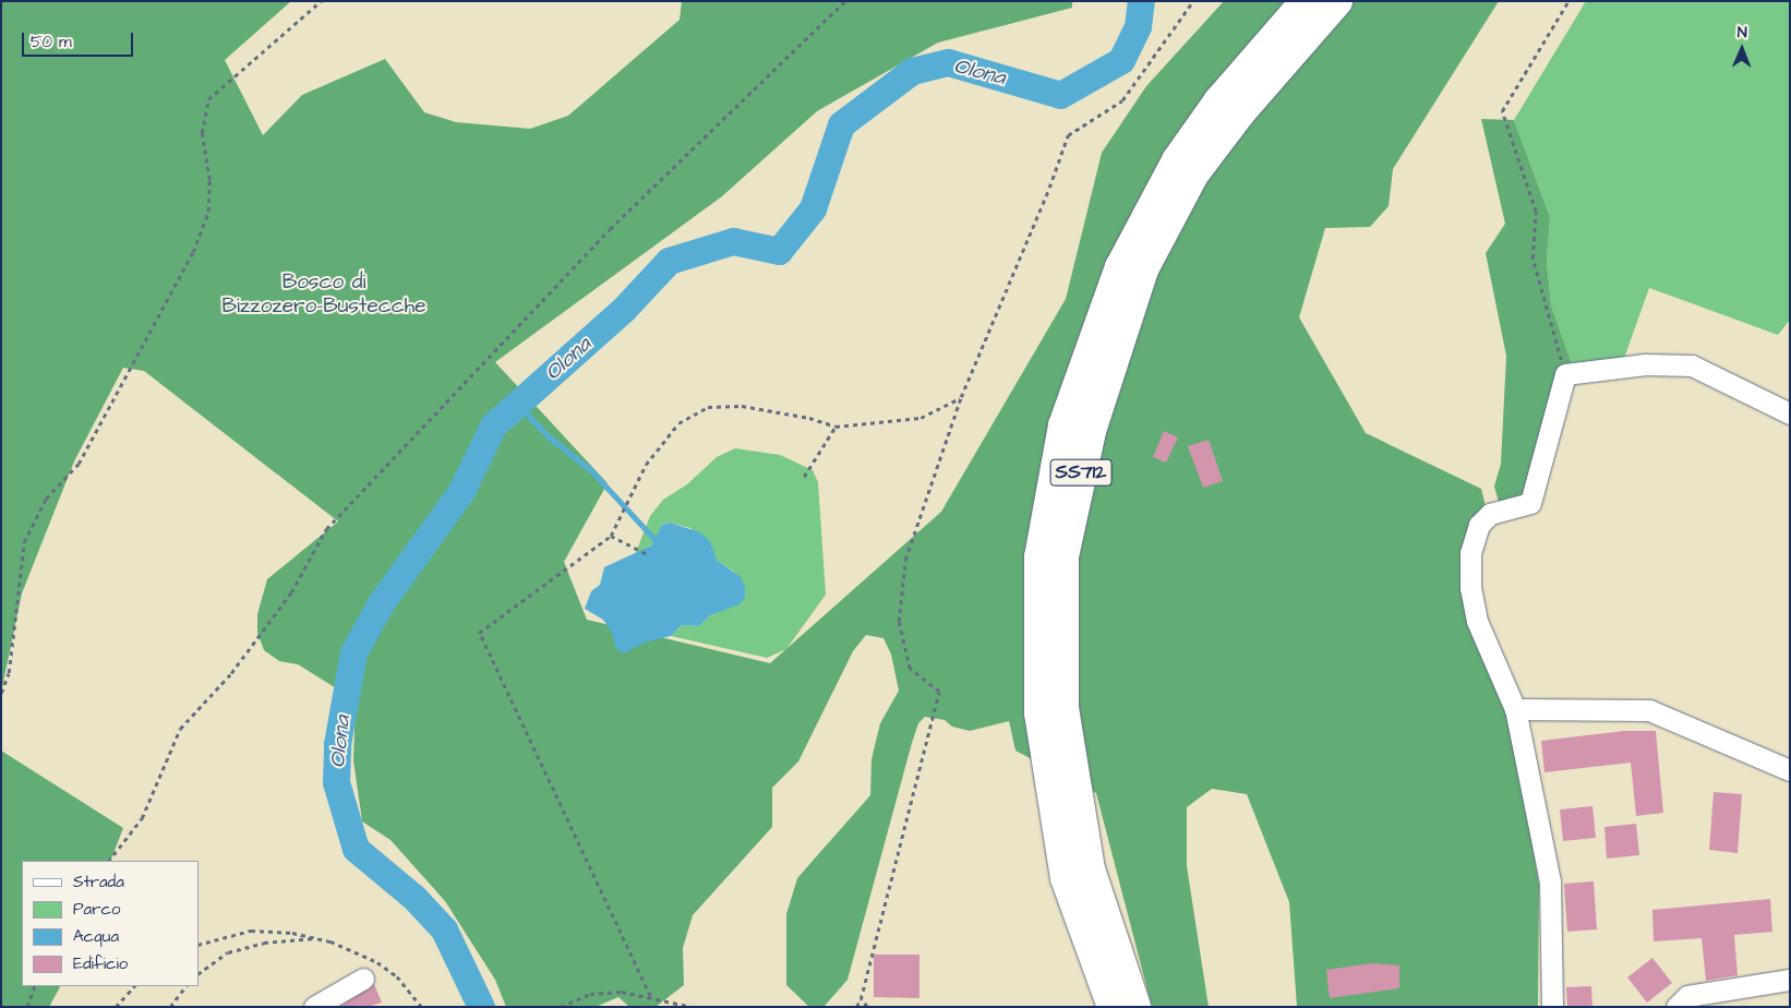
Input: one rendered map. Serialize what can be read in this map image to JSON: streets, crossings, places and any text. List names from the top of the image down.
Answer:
{
  "streets": {
    "highway": ["SS712"]
  },
  "water": ["Olona"],
  "parks": ["Bosco di Bizzozero-Bustecche"],
  "legend": [
    "Strada",
    "Parco",
    "Acqua",
    "Edificio"
  ],
  "scale_bar": "50 m",
  "north": "top"
}
